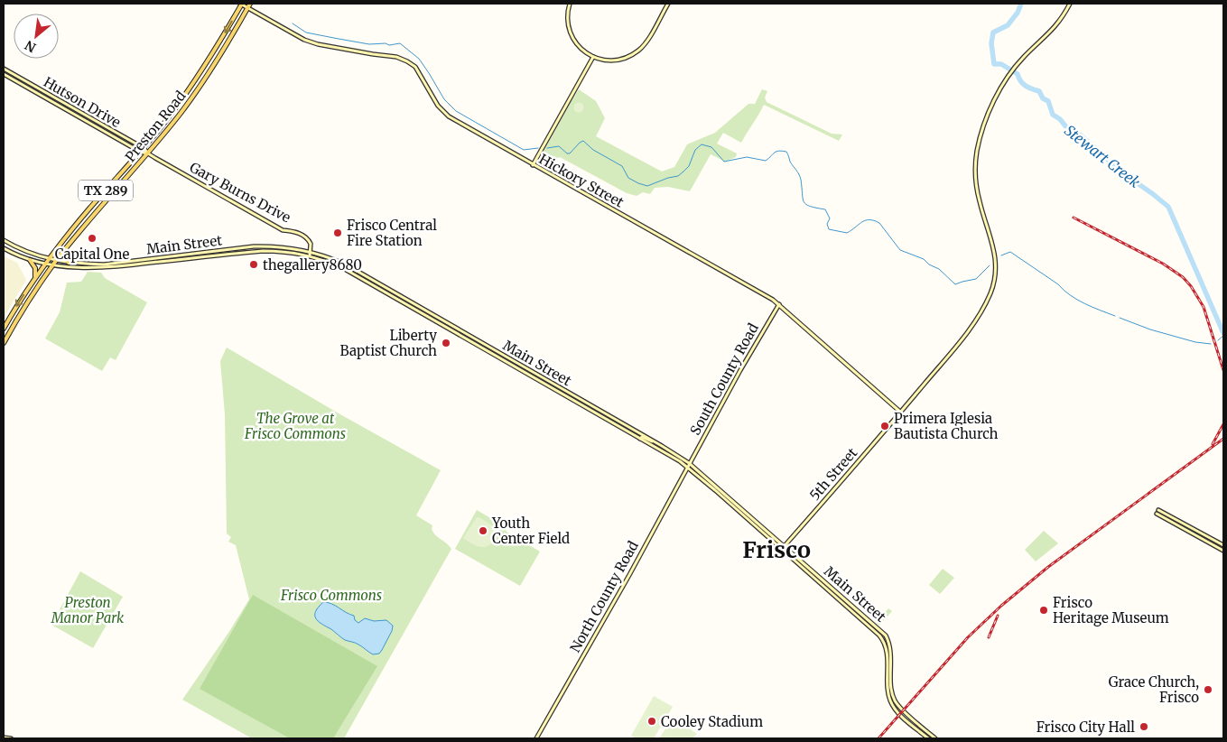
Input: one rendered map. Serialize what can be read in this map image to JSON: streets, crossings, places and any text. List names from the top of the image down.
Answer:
{
  "streets": {
    "main road": [
      "Hutson Drive",
      "Preston Road",
      "Hickory Street",
      "TX 289",
      "Gary Burns Drive",
      "Main Street",
      "South County Road",
      "5th Street",
      "North County Road"
    ]
  },
  "crossings": [
    ["Hutson Drive", "Preston Road"],
    ["Hutson Drive", "Gary Burns Drive"],
    ["Preston Road", "Hickory Street"],
    ["Preston Road", "Gary Burns Drive"],
    ["Preston Road", "Main Street"],
    ["Hickory Street", "South County Road"],
    ["Hickory Street", "5th Street"],
    ["Gary Burns Drive", "Main Street"],
    ["Main Street", "South County Road"],
    ["Main Street", "5th Street"],
    ["Main Street", "North County Road"],
    ["South County Road", "North County Road"]
  ],
  "districts": ["Frisco"],
  "water": ["Stewart Creek"],
  "parks": ["The Grove at Frisco Commons", "Frisco Commons", "Preston Manor Park"],
  "places": [
    "Frisco Central Fire Station",
    "Capital One",
    "thegallery8680",
    "Liberty Baptist Church",
    "Primera Iglesia Bautista Church",
    "Youth Center Field",
    "Frisco Heritage Museum",
    "Grace Church, Frisco",
    "Cooley Stadium",
    "Frisco City Hall"
  ],
  "north": "bottom left"
}
